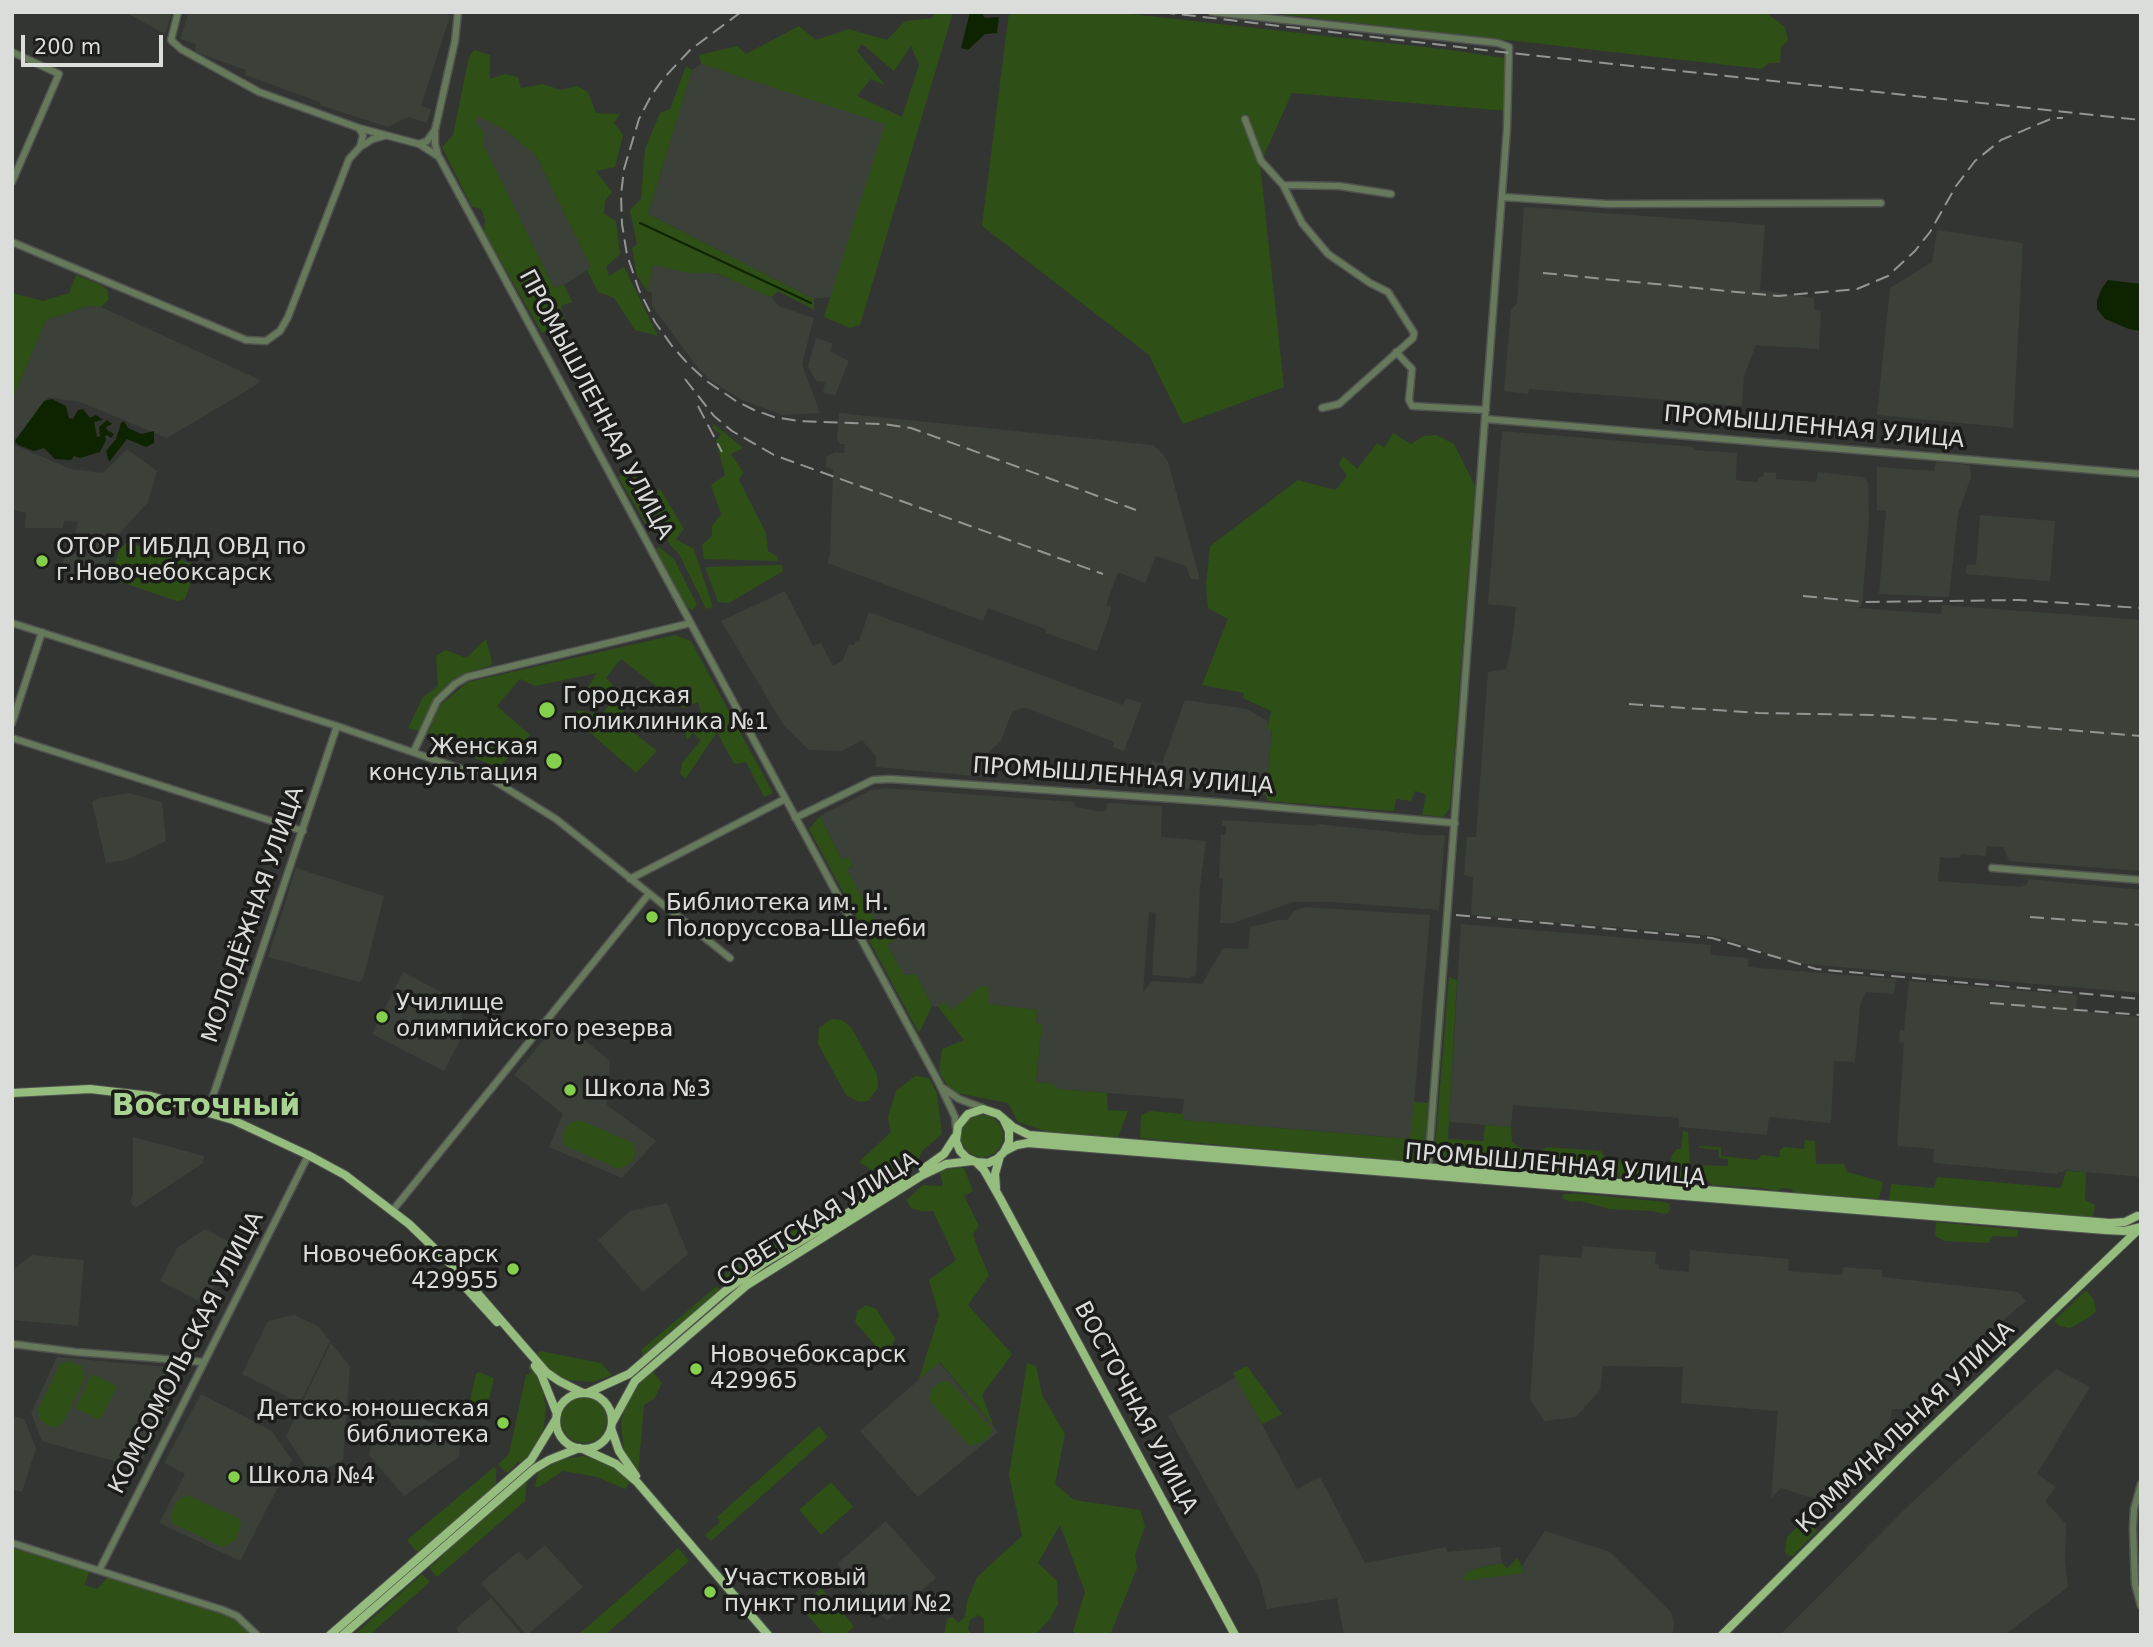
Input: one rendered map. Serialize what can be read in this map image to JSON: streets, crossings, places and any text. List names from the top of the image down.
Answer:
{
  "streets": {
    "main road": [
      "ПРОМЫШЛЕННАЯ УЛИЦА",
      "СОВЕТСКАЯ УЛИЦА",
      "ВОСТОЧНАЯ УЛИЦА",
      "КОММУНАЛЬНАЯ УЛИЦА"
    ],
    "street": ["МОЛОДЁЖНАЯ УЛИЦА", "КОМСОМОЛЬСКАЯ УЛИЦА"]
  },
  "crossings": [
    ["ПРОМЫШЛЕННАЯ УЛИЦА", "СОВЕТСКАЯ УЛИЦА"],
    ["ПРОМЫШЛЕННАЯ УЛИЦА", "ВОСТОЧНАЯ УЛИЦА"],
    ["ПРОМЫШЛЕННАЯ УЛИЦА", "КОММУНАЛЬНАЯ УЛИЦА"],
    ["СОВЕТСКАЯ УЛИЦА", "ВОСТОЧНАЯ УЛИЦА"]
  ],
  "districts": ["Восточный"],
  "places": [
    "ОТОР ГИБДД ОВД по г.Новочебоксарск",
    "Городская поликлиника №1",
    "Женская консультация",
    "Библиотека им. Н. Полоруссова-Шелеби",
    "Училище олимпийского резерва",
    "Школа №3",
    "Новочебоксарск 429955",
    "Новочебоксарск 429965",
    "Детско-юношеская библиотека",
    "Школа №4",
    "Участковый пункт полиции №2"
  ],
  "scale_bar": "200 m"
}
